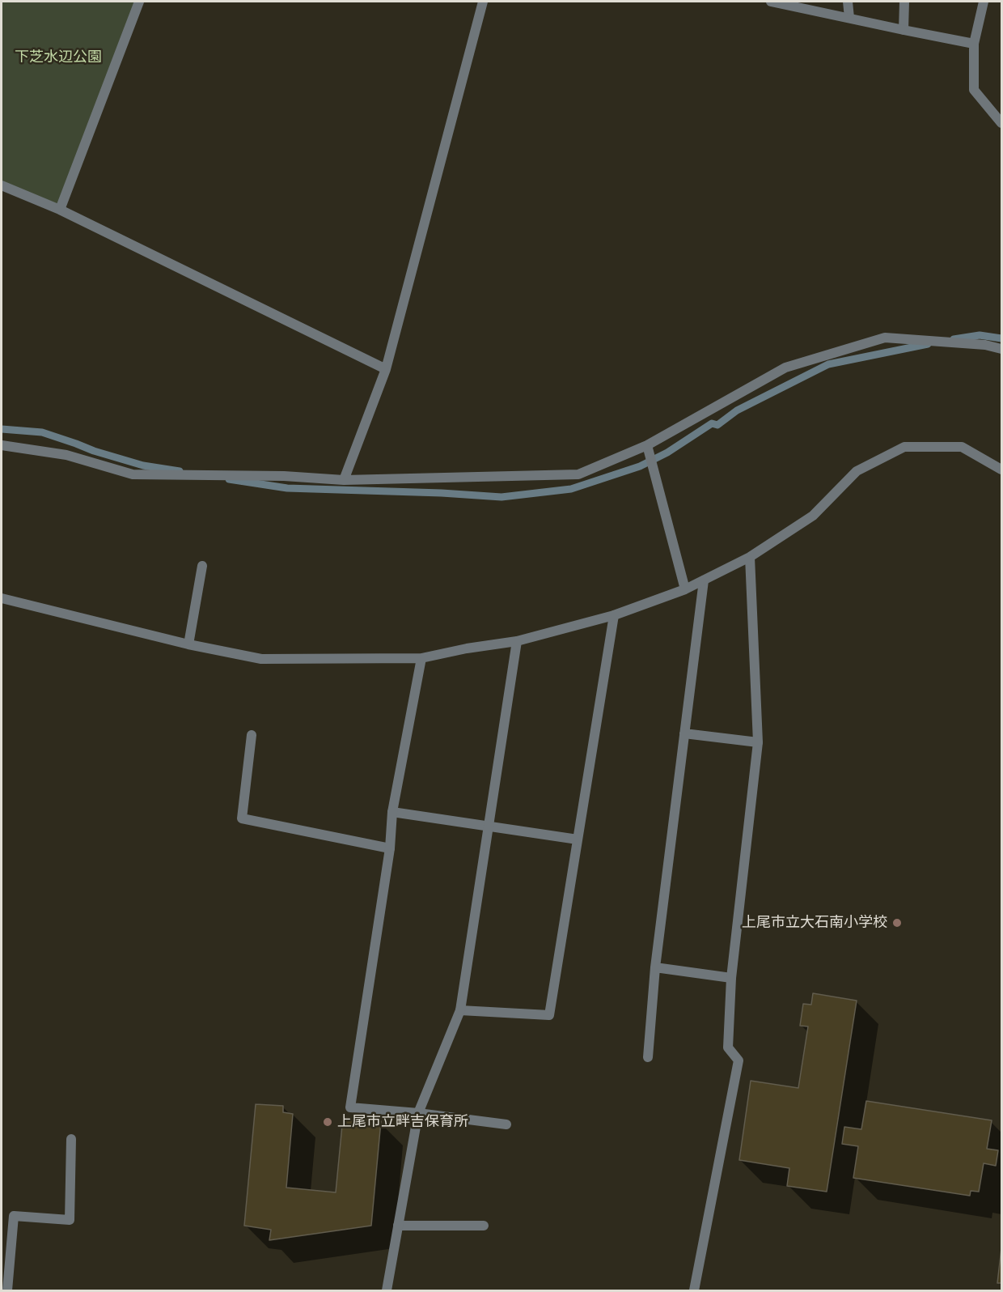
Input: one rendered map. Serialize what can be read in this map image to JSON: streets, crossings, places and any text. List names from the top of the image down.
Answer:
{
  "parks": ["下芝水辺公園"],
  "places": ["上尾市立大石南小学校", "上尾市立畔吉保育所"]
}
